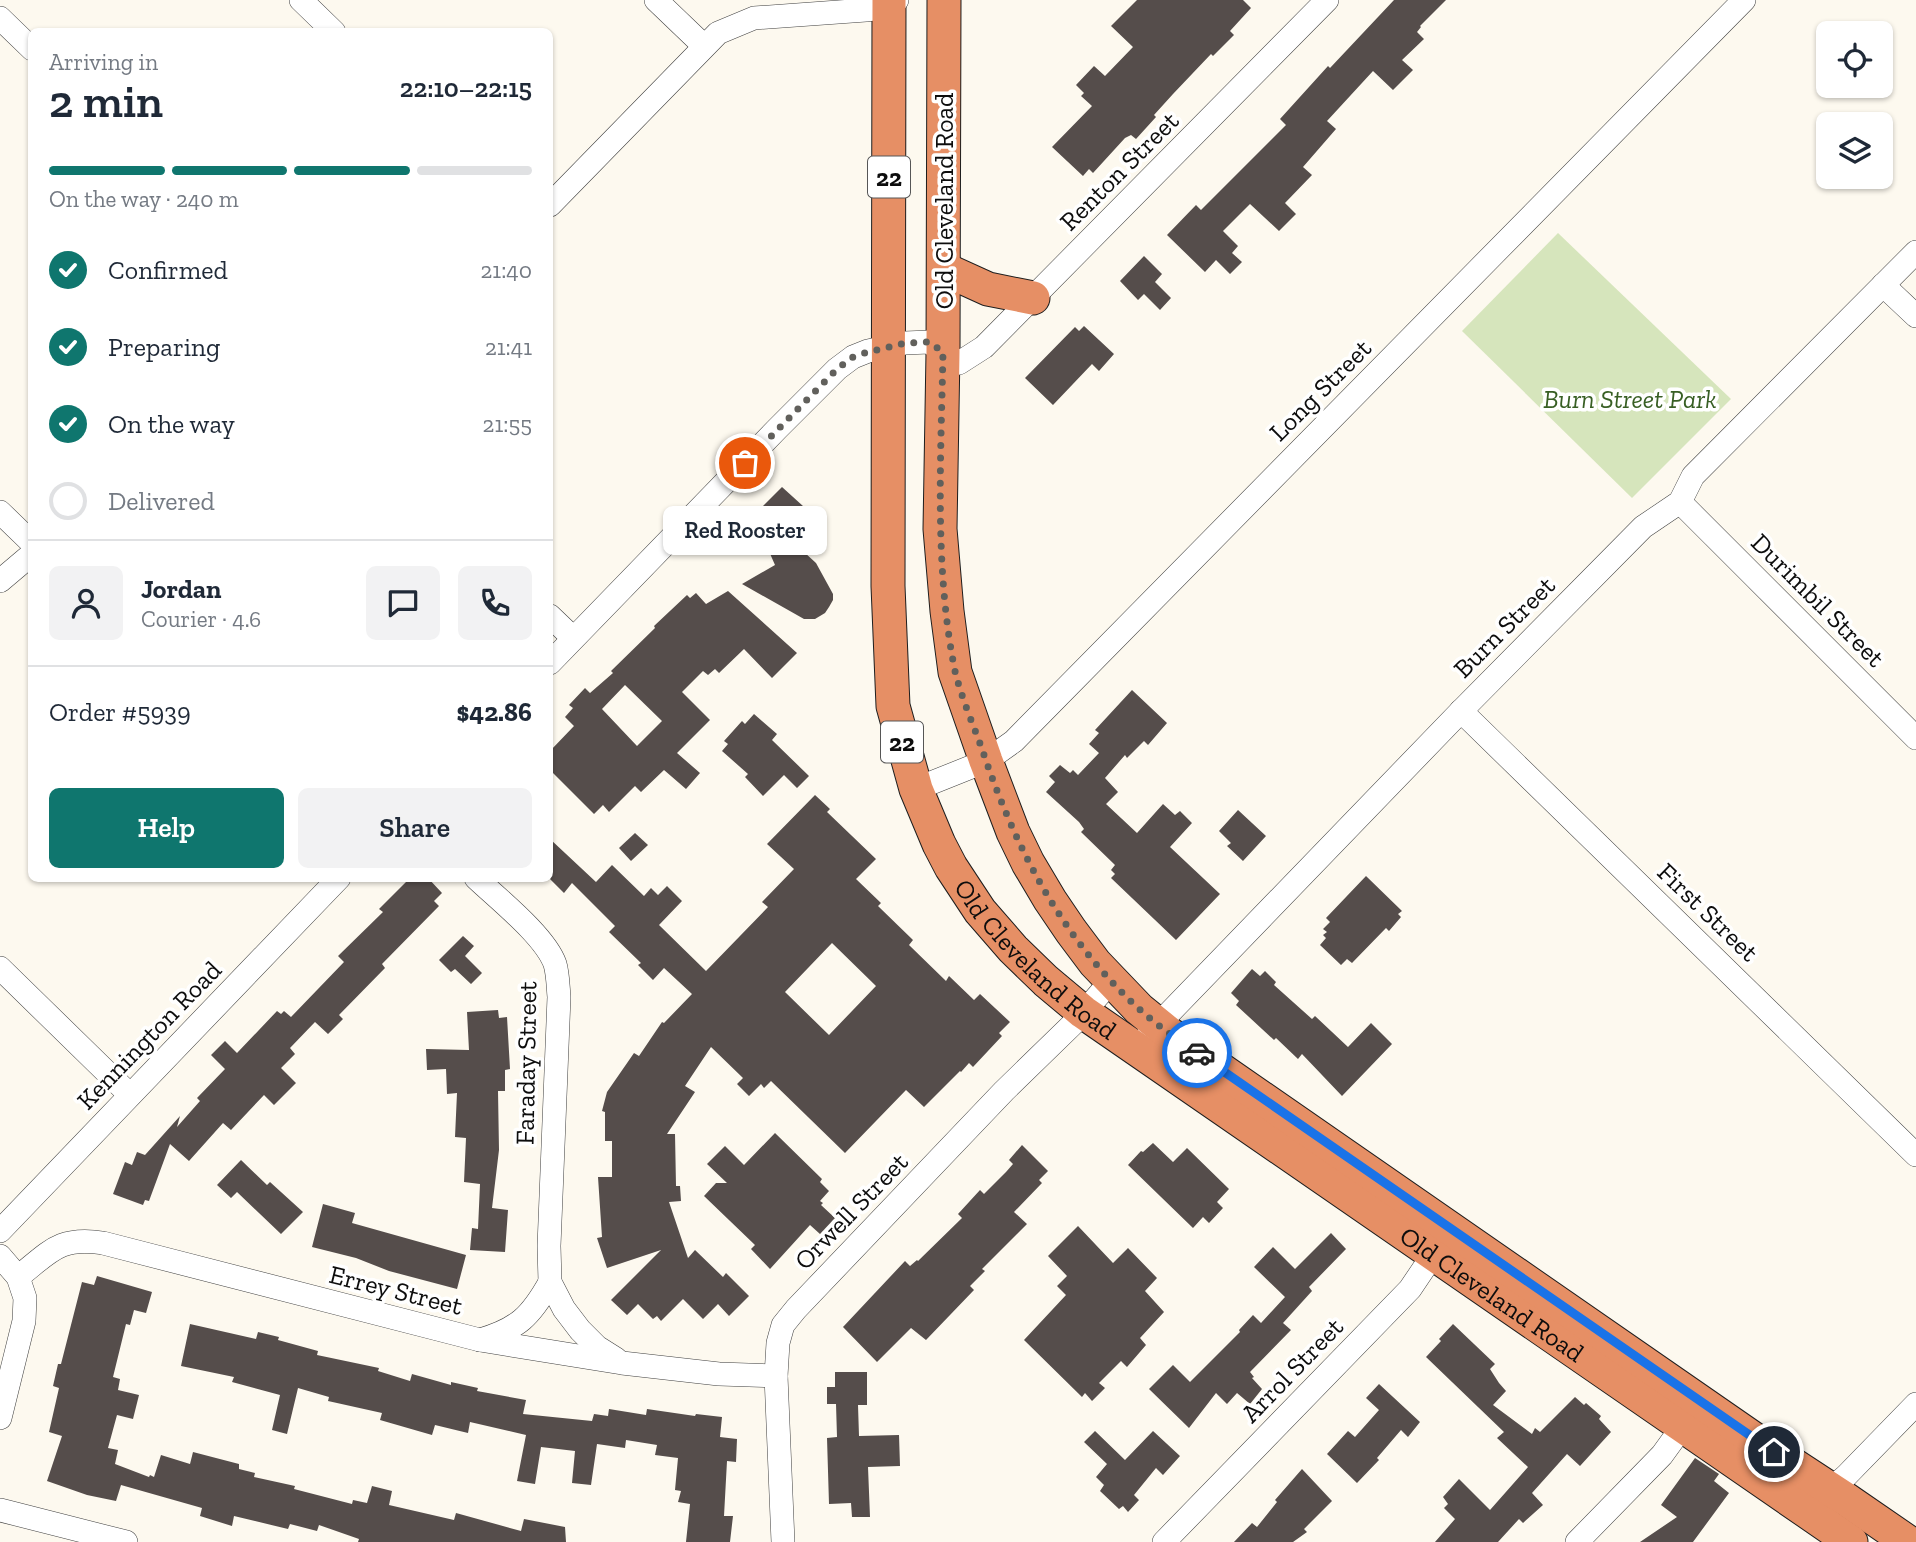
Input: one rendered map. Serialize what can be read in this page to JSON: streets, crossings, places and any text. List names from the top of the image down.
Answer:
{
  "streets": {
    "highway": ["22", "Old Cleveland Road"],
    "street": [
      "Renton Street",
      "Long Street",
      "Durimbil Street",
      "Burn Street",
      "First Street",
      "Kennington Road",
      "Faraday Street",
      "Orwell Street",
      "Errey Street",
      "Arrol Street"
    ]
  },
  "crossings": [
    ["Renton Street", "Old Cleveland Road"],
    ["Old Cleveland Road", "Long Street"],
    ["Old Cleveland Road", "Burn Street"],
    ["Old Cleveland Road", "Orwell Street"],
    ["Old Cleveland Road", "Arrol Street"],
    ["Durimbil Street", "Burn Street"],
    ["Burn Street", "First Street"],
    ["Faraday Street", "Errey Street"],
    ["Orwell Street", "Errey Street"]
  ],
  "parks": ["Burn Street Park"],
  "places": ["Red Rooster"],
  "page": {
    "heading": ["2 min", "Arriving in", "22:10–22:15"],
    "panel": [
      "Jordan",
      "Courier · 4.6",
      "Order #5939",
      "$42.86"
    ],
    "bar": "On the way · 240 m",
    "list": [
      ["Confirmed", "21:40"],
      ["Preparing", "21:41"],
      ["On the way", "21:55"],
      "Delivered"
    ],
    "bubble": "Red Rooster",
    "buttons": ["Help", "Share"]
  }
}
